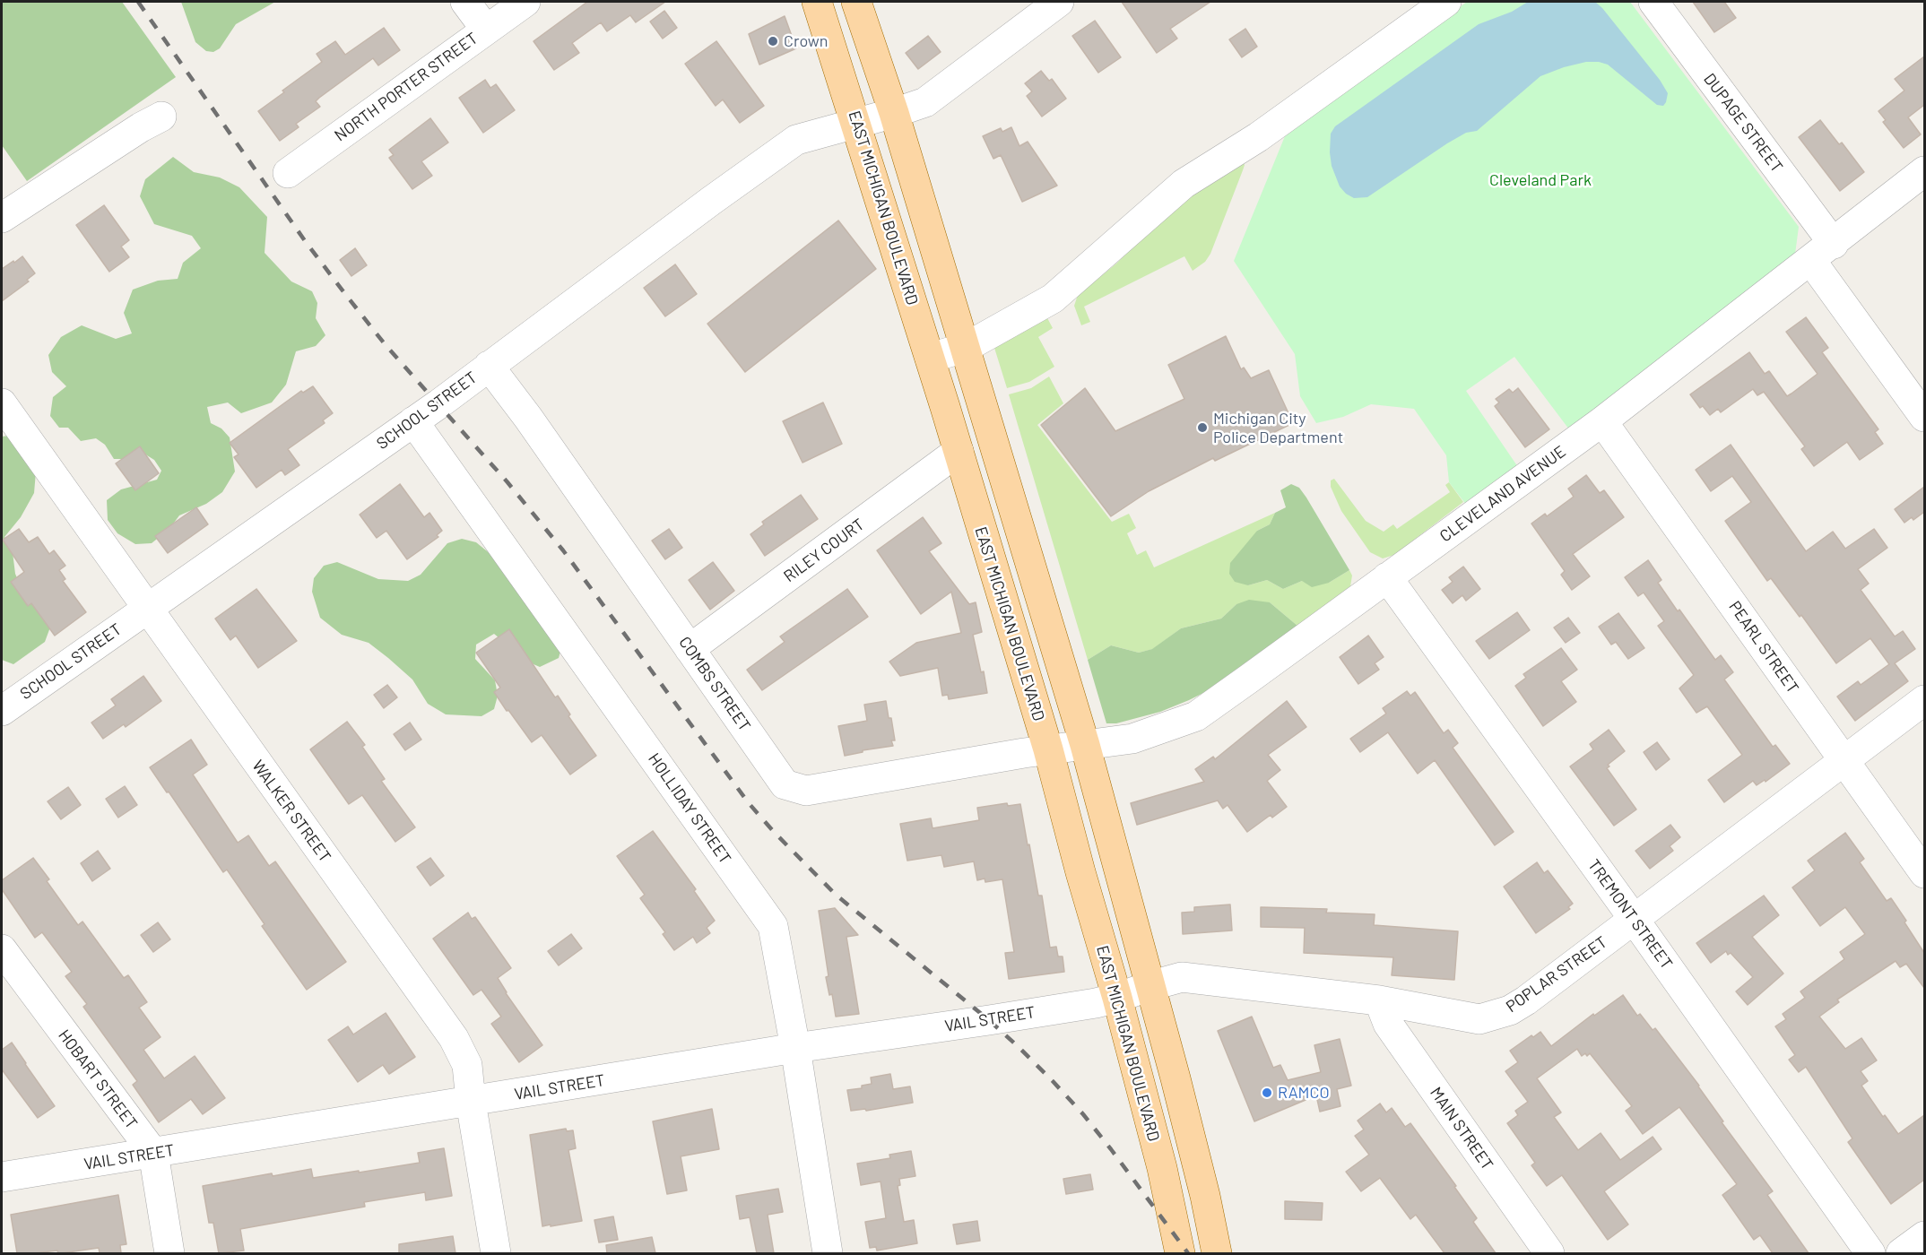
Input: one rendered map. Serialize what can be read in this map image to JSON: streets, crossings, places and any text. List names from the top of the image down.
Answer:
{
  "streets": {
    "main road": ["EAST MICHIGAN BOULEVARD"],
    "street": [
      "NORTH PORTER STREET",
      "DUPAGE STREET",
      "SCHOOL STREET",
      "CLEVELAND AVENUE",
      "RILEY COURT",
      "PEARL STREET",
      "COMBS STREET",
      "HOLLIDAY STREET",
      "WALKER STREET",
      "TREMONT STREET",
      "POPLAR STREET",
      "VAIL STREET",
      "HOBART STREET",
      "MAIN STREET"
    ]
  },
  "crossings": [
    ["DUPAGE STREET", "CLEVELAND AVENUE"],
    ["EAST MICHIGAN BOULEVARD", "SCHOOL STREET"],
    ["EAST MICHIGAN BOULEVARD", "CLEVELAND AVENUE"],
    ["EAST MICHIGAN BOULEVARD", "RILEY COURT"],
    ["EAST MICHIGAN BOULEVARD", "COMBS STREET"],
    ["EAST MICHIGAN BOULEVARD", "POPLAR STREET"],
    ["EAST MICHIGAN BOULEVARD", "VAIL STREET"],
    ["SCHOOL STREET", "COMBS STREET"],
    ["SCHOOL STREET", "HOLLIDAY STREET"],
    ["SCHOOL STREET", "WALKER STREET"],
    ["CLEVELAND AVENUE", "PEARL STREET"],
    ["CLEVELAND AVENUE", "COMBS STREET"],
    ["CLEVELAND AVENUE", "TREMONT STREET"],
    ["RILEY COURT", "COMBS STREET"],
    ["PEARL STREET", "POPLAR STREET"],
    ["HOLLIDAY STREET", "VAIL STREET"],
    ["WALKER STREET", "VAIL STREET"],
    ["TREMONT STREET", "POPLAR STREET"],
    ["POPLAR STREET", "VAIL STREET"],
    ["POPLAR STREET", "MAIN STREET"],
    ["VAIL STREET", "HOBART STREET"]
  ],
  "parks": ["Cleveland Park"],
  "places": ["Crown", "Michigan City Police Department", "RAMCO"]
}
